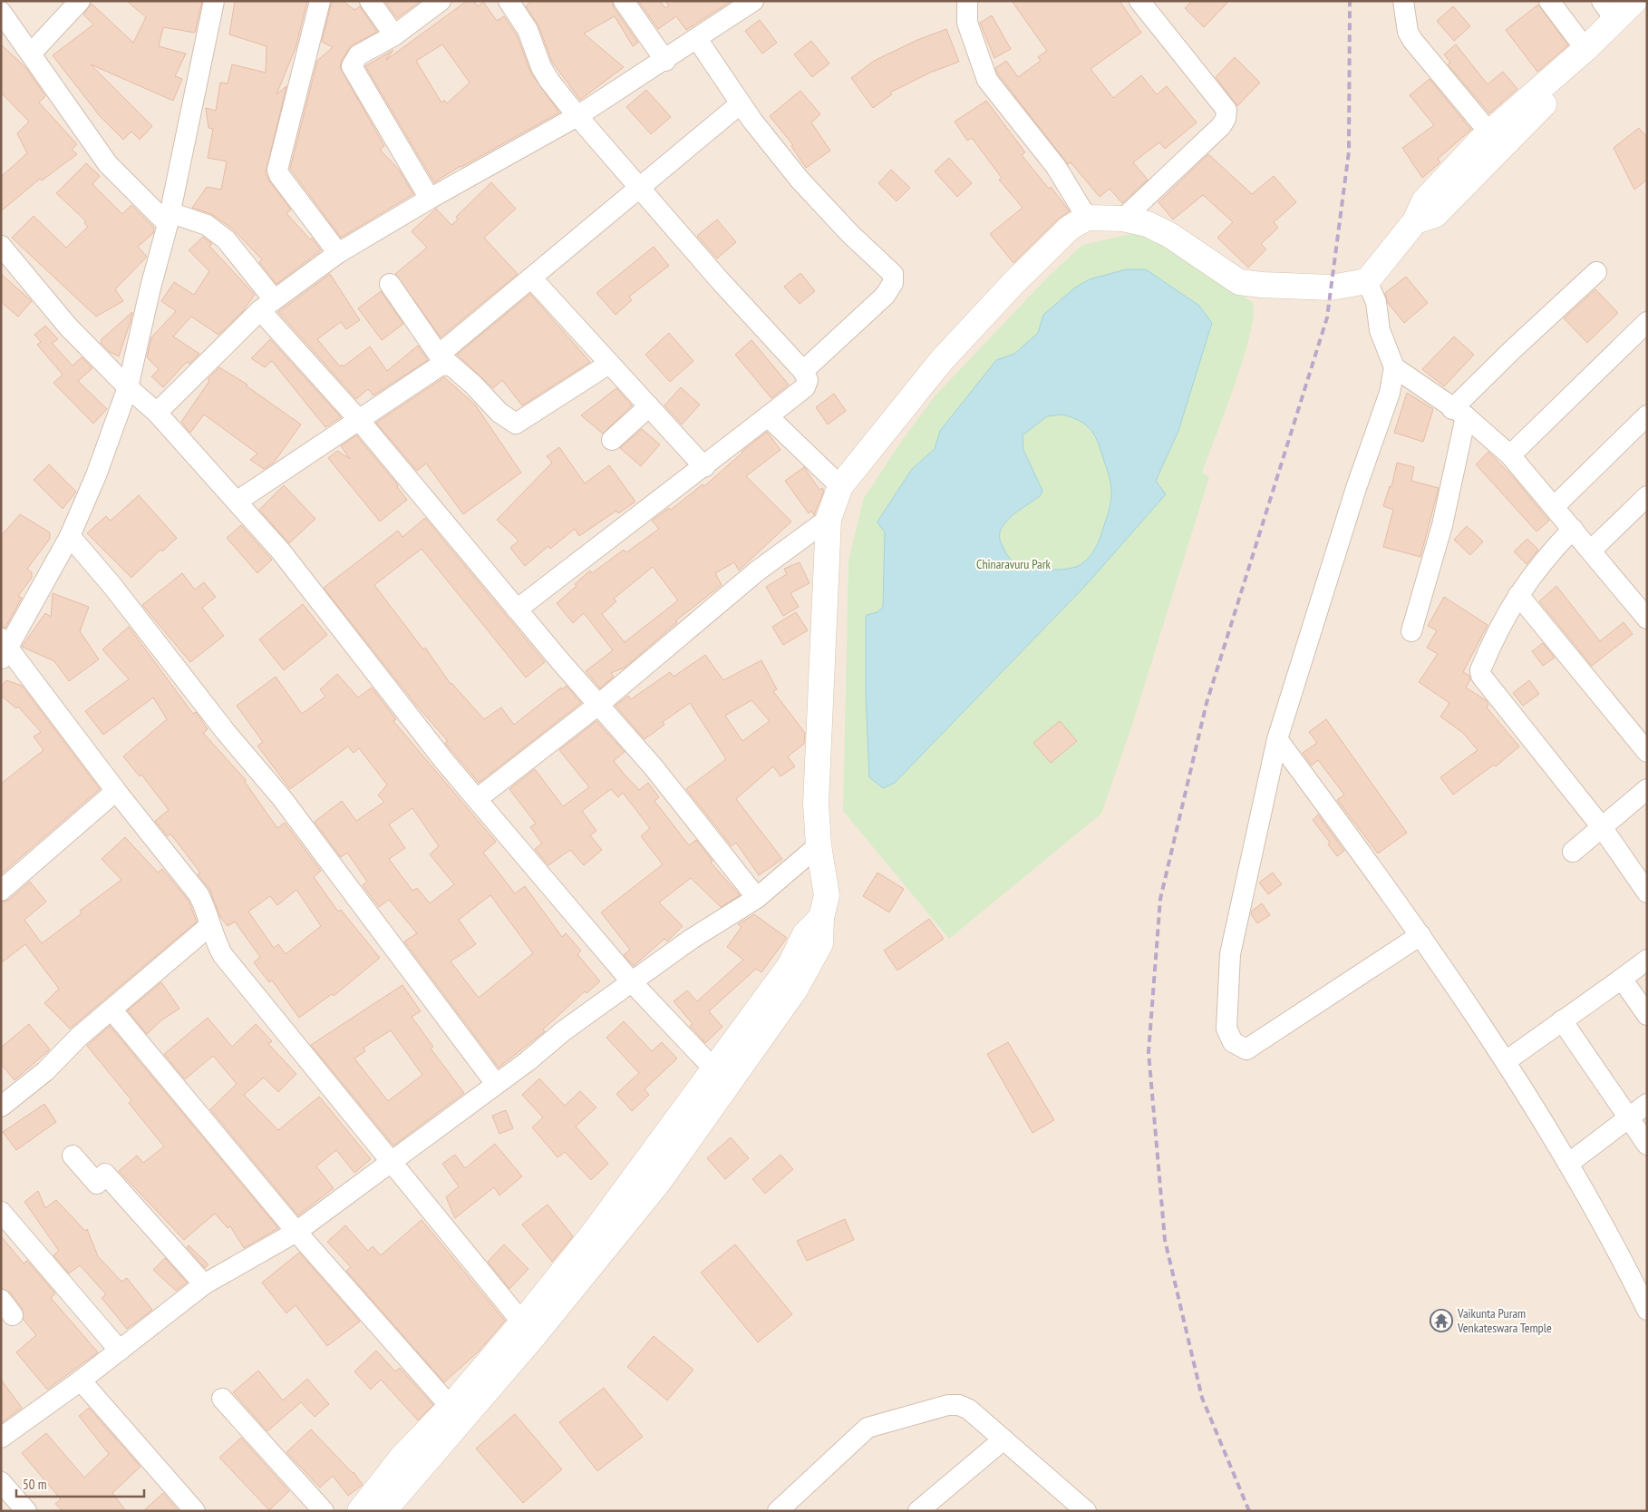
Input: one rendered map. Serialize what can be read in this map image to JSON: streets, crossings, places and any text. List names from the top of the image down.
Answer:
{
  "parks": ["Chinaravuru Park"],
  "places": {
    "temple": ["Vaikunta Puram Venkateswara Temple"]
  },
  "scale_bar": "50 m"
}
